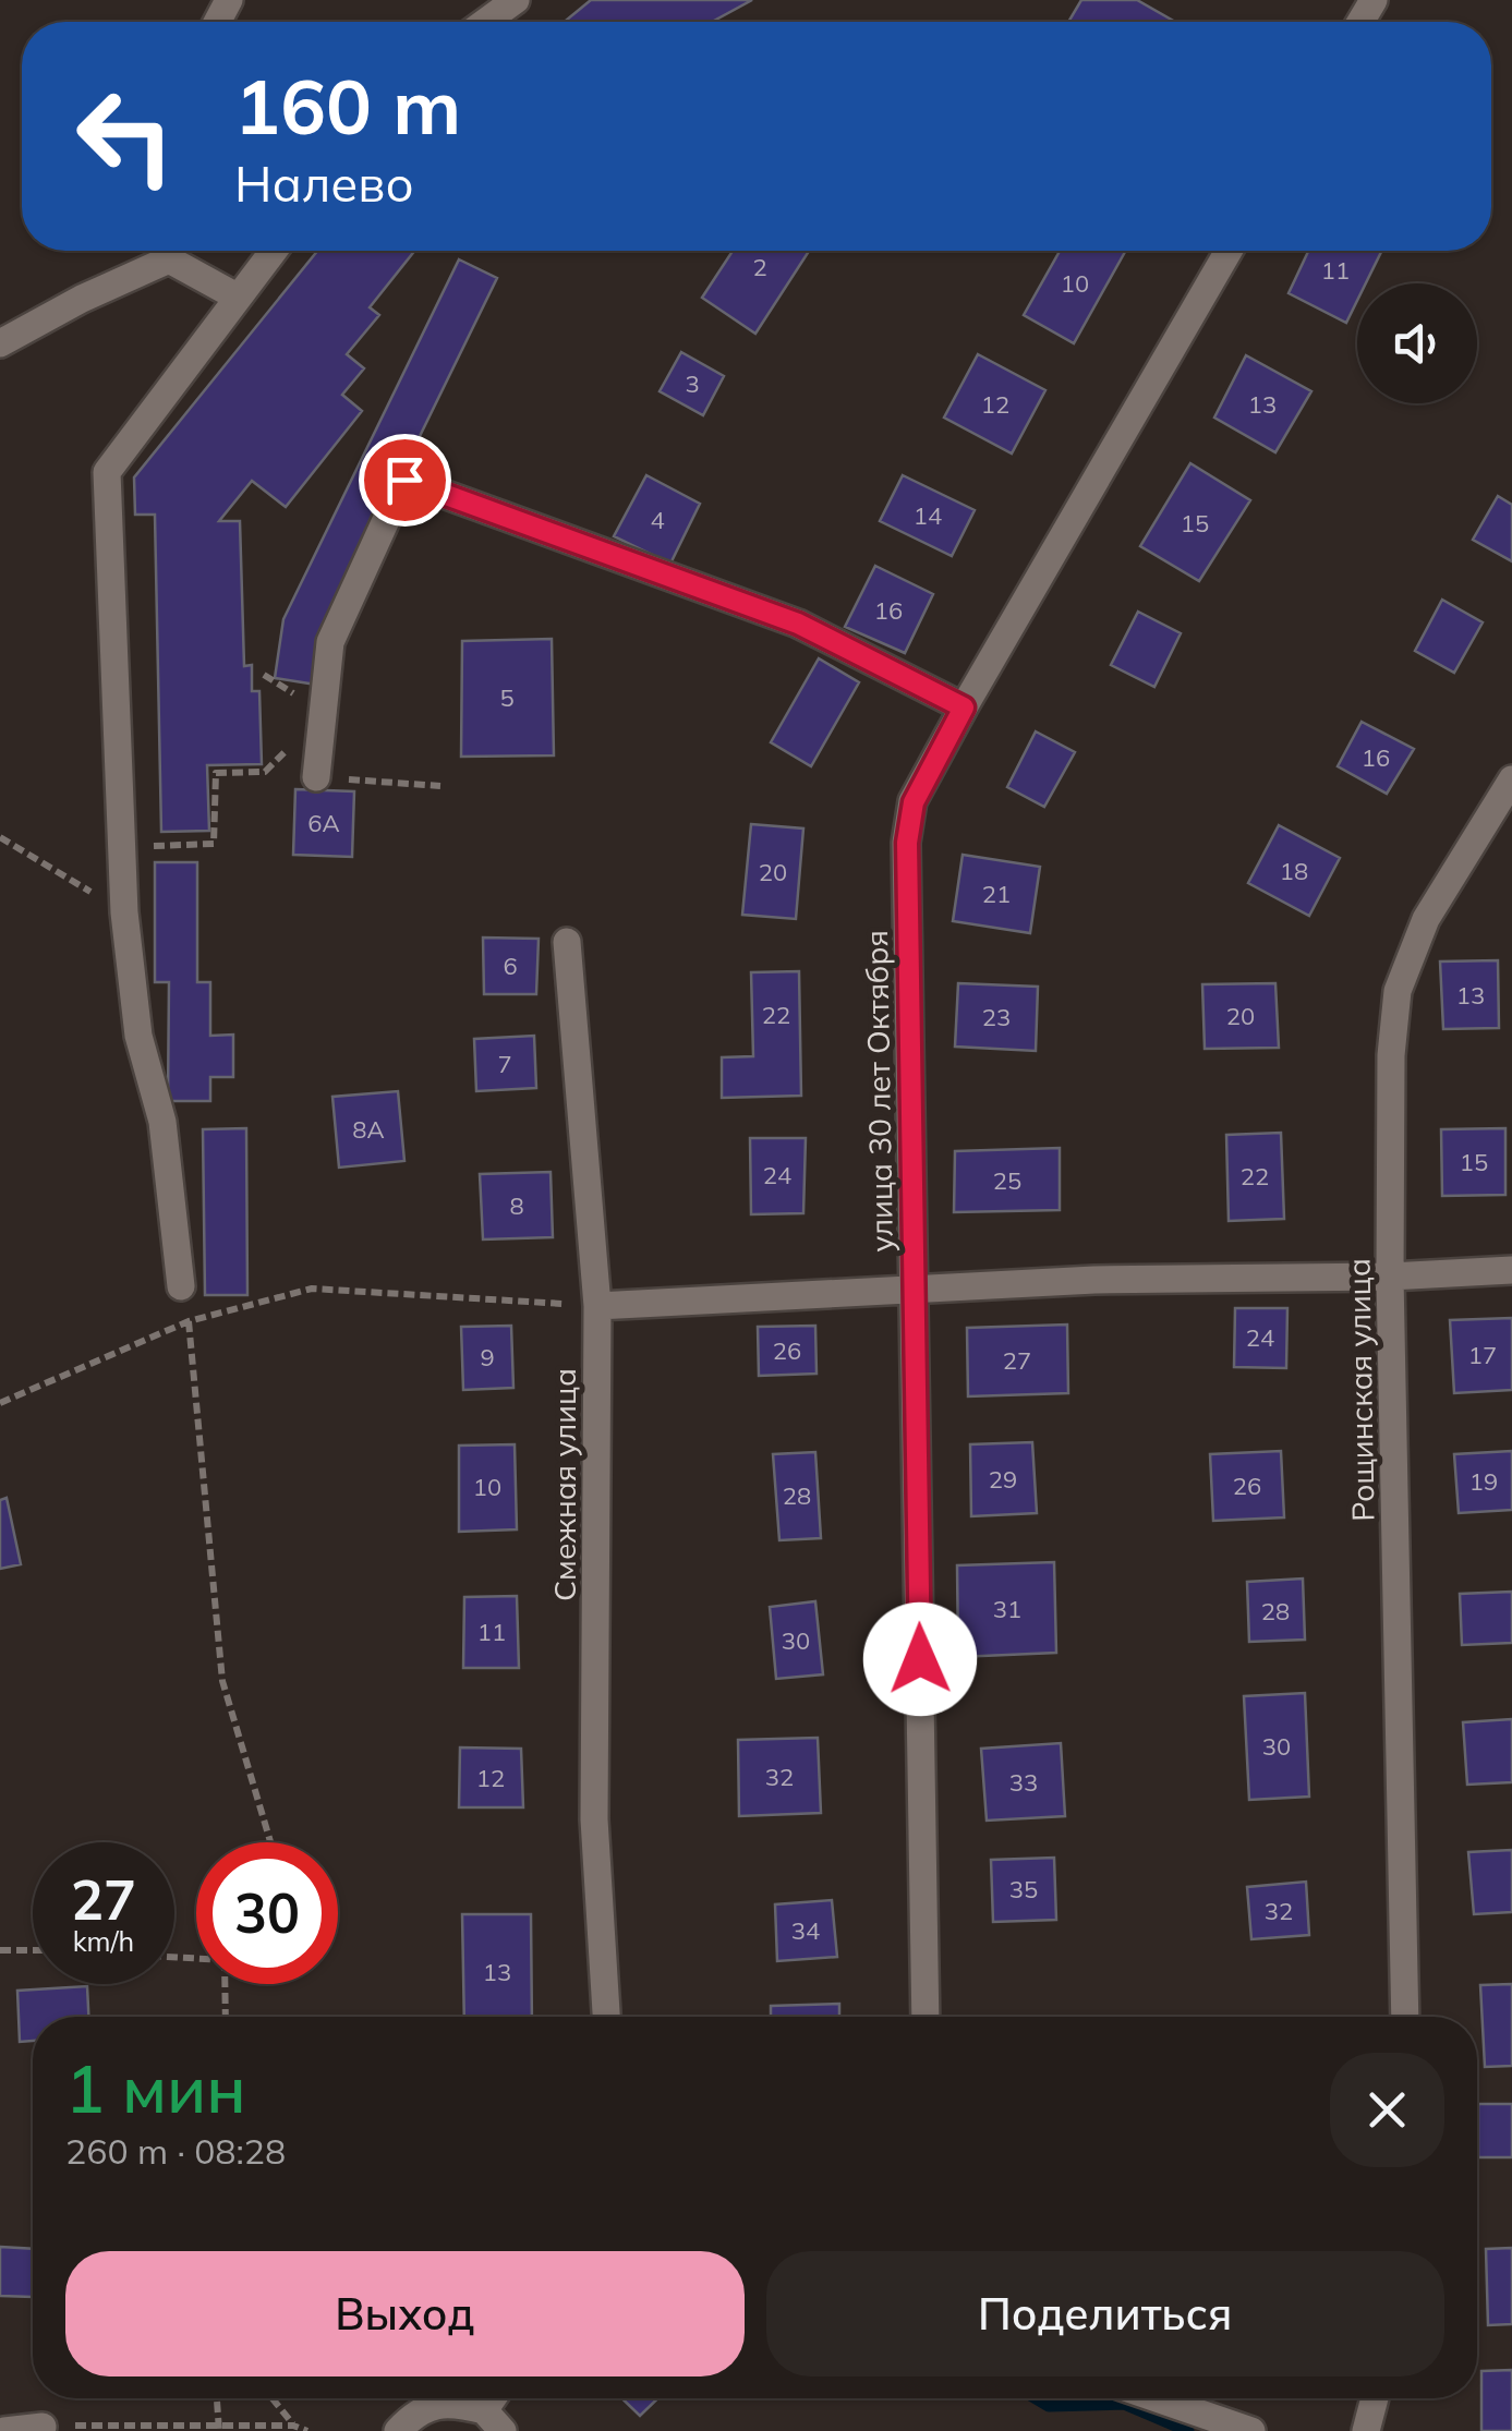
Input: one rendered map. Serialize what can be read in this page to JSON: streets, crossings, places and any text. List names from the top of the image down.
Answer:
{
  "streets": {
    "street": ["улица 30 лет Октября", "Рощинская улица", "Смежная улица"]
  },
  "house_numbers": [
    "2",
    "11",
    "10",
    "3",
    "12",
    "13",
    "14",
    "4",
    "15",
    "16",
    "5",
    "16",
    "6А",
    "18",
    "20",
    "21",
    "6",
    "13",
    "22",
    "20",
    "23",
    "7",
    "8А",
    "15",
    "24",
    "22",
    "25",
    "8",
    "24",
    "26",
    "17",
    "9",
    "27",
    "29",
    "19",
    "26",
    "10",
    "28",
    "31",
    "28",
    "11",
    "30",
    "30",
    "32",
    "12",
    "33",
    "35",
    "32",
    "34",
    "13"
  ],
  "page": {
    "turn": ["160 m", "Налево"],
    "speed": "27 km/h",
    "limit": "30",
    "heading": ["1 мин", "260 m · 08:28"],
    "buttons": ["Выход", "Поделиться"]
  }
}
